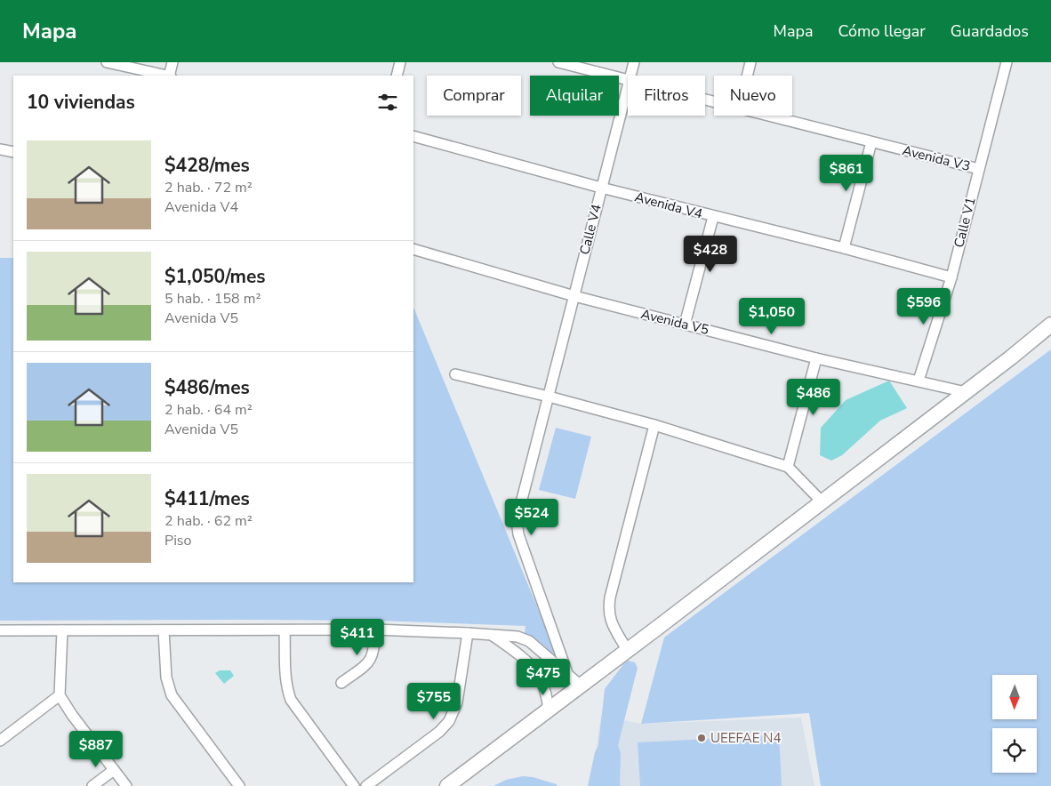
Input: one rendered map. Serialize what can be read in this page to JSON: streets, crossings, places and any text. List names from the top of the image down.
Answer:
{
  "streets": {
    "street": [
      "Avenida V3",
      "Avenida V4",
      "Calle V1",
      "Calle V4",
      "Avenida V5"
    ]
  },
  "crossings": [
    ["Avenida V3", "Calle V1"],
    ["Avenida V4", "Calle V1"],
    ["Avenida V4", "Calle V4"],
    ["Calle V1", "Avenida V5"],
    ["Calle V4", "Avenida V5"]
  ],
  "places": ["UEEFAE N4"],
  "north": "bottom",
  "page": {
    "header": "Mapa",
    "nav": ["Mapa", "Cómo llegar", "Guardados"],
    "chip": [
      "Comprar",
      "Alquilar",
      "Filtros",
      "Nuevo"
    ],
    "heading": "10 viviendas",
    "list": [
      {
        "name": "$428/mes",
        "note": "2 hab. · 72 m² · Avenida V4"
      },
      {
        "name": "$1,050/mes",
        "note": "5 hab. · 158 m² · Avenida V5"
      },
      {
        "name": "$486/mes",
        "note": "2 hab. · 64 m² · Avenida V5"
      },
      {
        "name": "$411/mes",
        "note": "2 hab. · 62 m² · Piso"
      }
    ],
    "price": [
      "$861",
      "$428",
      "$596",
      "$1,050",
      "$486",
      "$524",
      "$411",
      "$475",
      "$755",
      "$887"
    ]
  }
}
